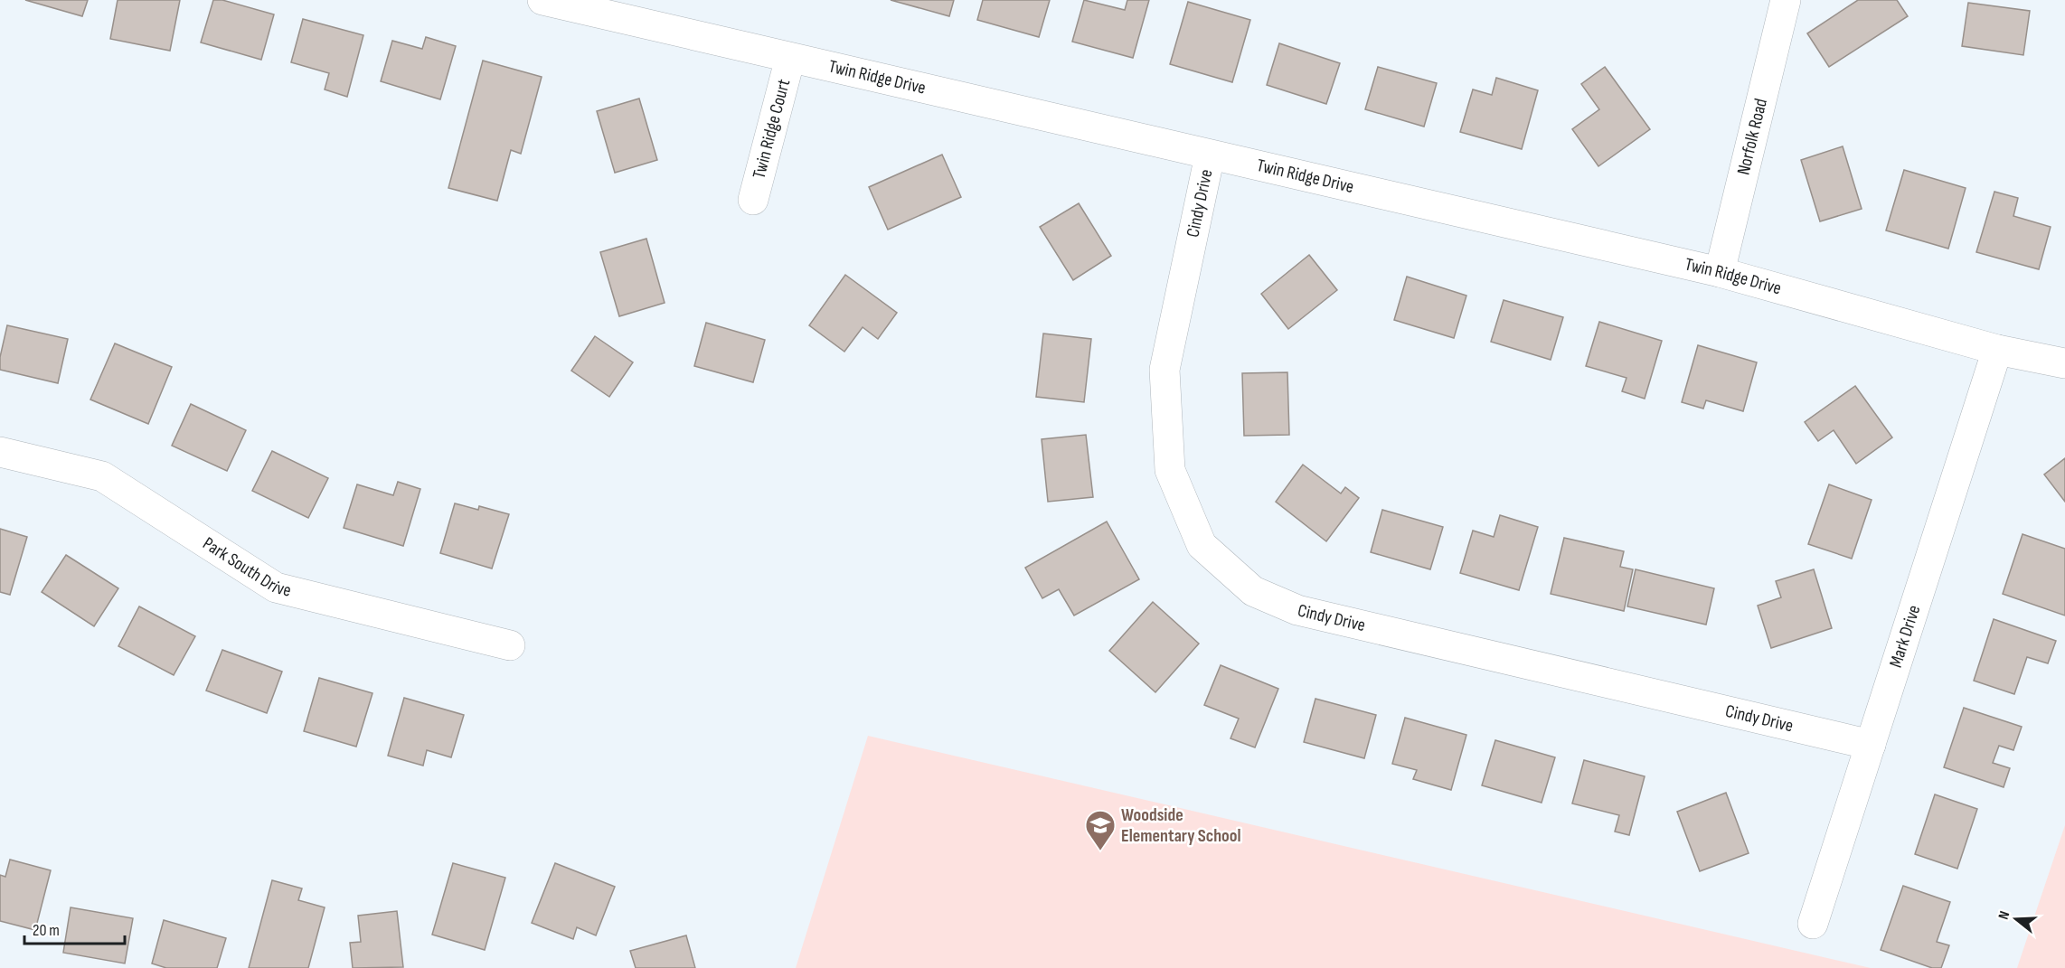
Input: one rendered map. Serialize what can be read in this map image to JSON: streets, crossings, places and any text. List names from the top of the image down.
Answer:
{
  "streets": {
    "street": [
      "Twin Ridge Drive",
      "Twin Ridge Court",
      "Norfolk Road",
      "Cindy Drive",
      "Park South Drive",
      "Mark Drive"
    ]
  },
  "crossings": [
    ["Twin Ridge Drive", "Twin Ridge Court"],
    ["Twin Ridge Drive", "Norfolk Road"],
    ["Twin Ridge Drive", "Cindy Drive"],
    ["Twin Ridge Drive", "Mark Drive"],
    ["Cindy Drive", "Mark Drive"]
  ],
  "places": {
    "school or university": ["Woodside Elementary School"]
  },
  "scale_bar": "20 m",
  "north": "left"
}
